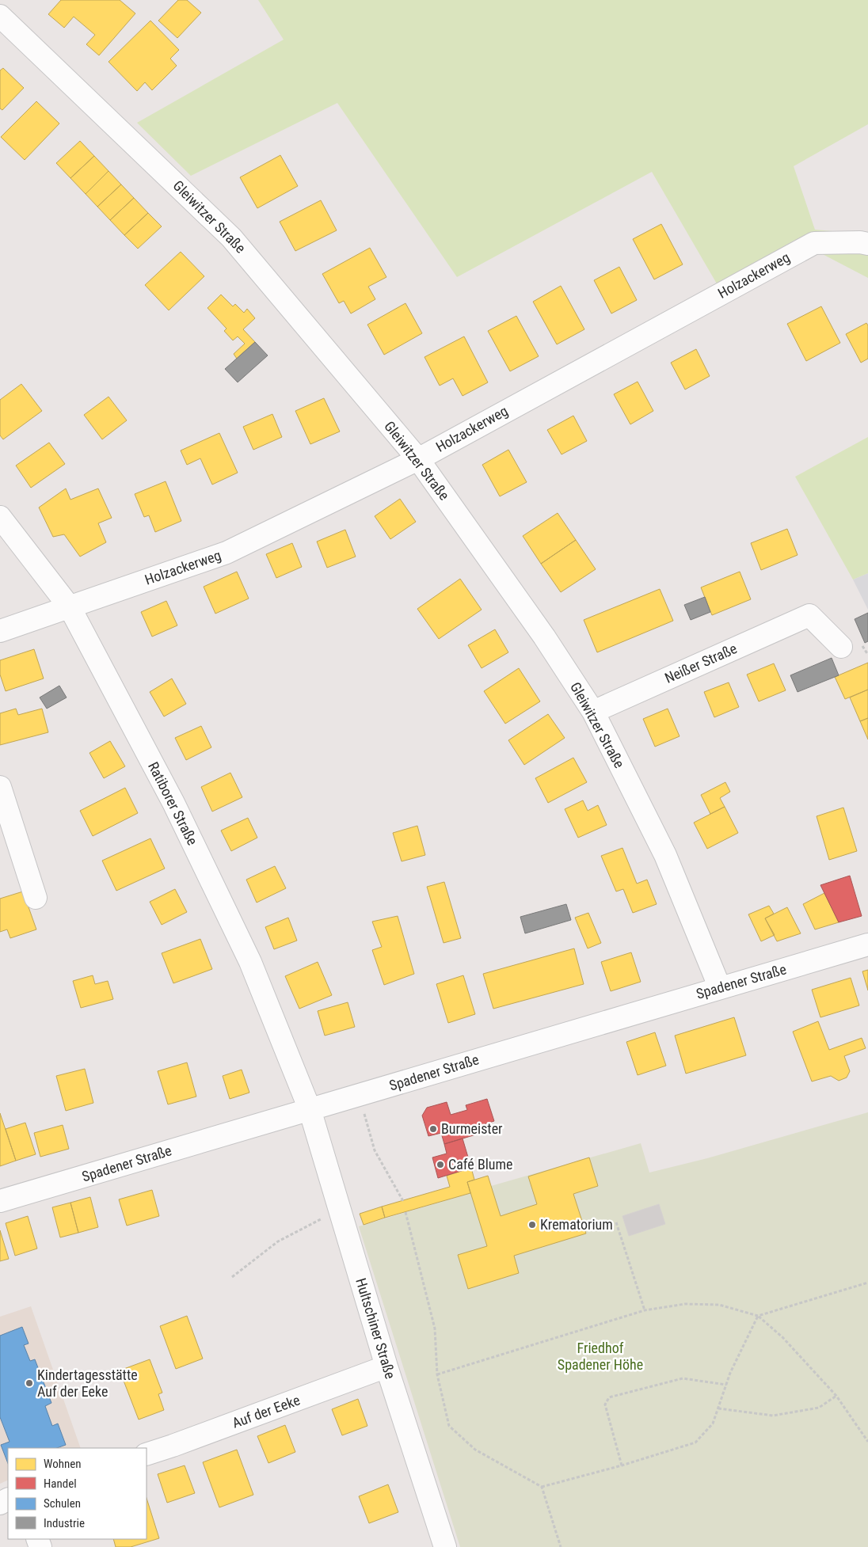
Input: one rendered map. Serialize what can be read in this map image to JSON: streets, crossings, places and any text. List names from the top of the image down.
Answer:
{
  "streets": {
    "street": [
      "Gleiwitzer Straße",
      "Holzackerweg",
      "Neißer Straße",
      "Ratiborer Straße",
      "Spadener Straße",
      "Hultschiner Straße",
      "Auf der Eeke"
    ]
  },
  "crossings": [
    ["Gleiwitzer Straße", "Holzackerweg"],
    ["Gleiwitzer Straße", "Neißer Straße"],
    ["Gleiwitzer Straße", "Spadener Straße"],
    ["Holzackerweg", "Ratiborer Straße"],
    ["Ratiborer Straße", "Spadener Straße"],
    ["Ratiborer Straße", "Hultschiner Straße"],
    ["Spadener Straße", "Hultschiner Straße"],
    ["Hultschiner Straße", "Auf der Eeke"]
  ],
  "parks": ["Friedhof Spadener Höhe"],
  "places": [
    "Burmeister",
    "Café Blume",
    "Krematorium",
    "Kindertagesstätte Auf der Eeke"
  ],
  "legend": [
    "Wohnen",
    "Handel",
    "Schulen",
    "Industrie"
  ]
}
